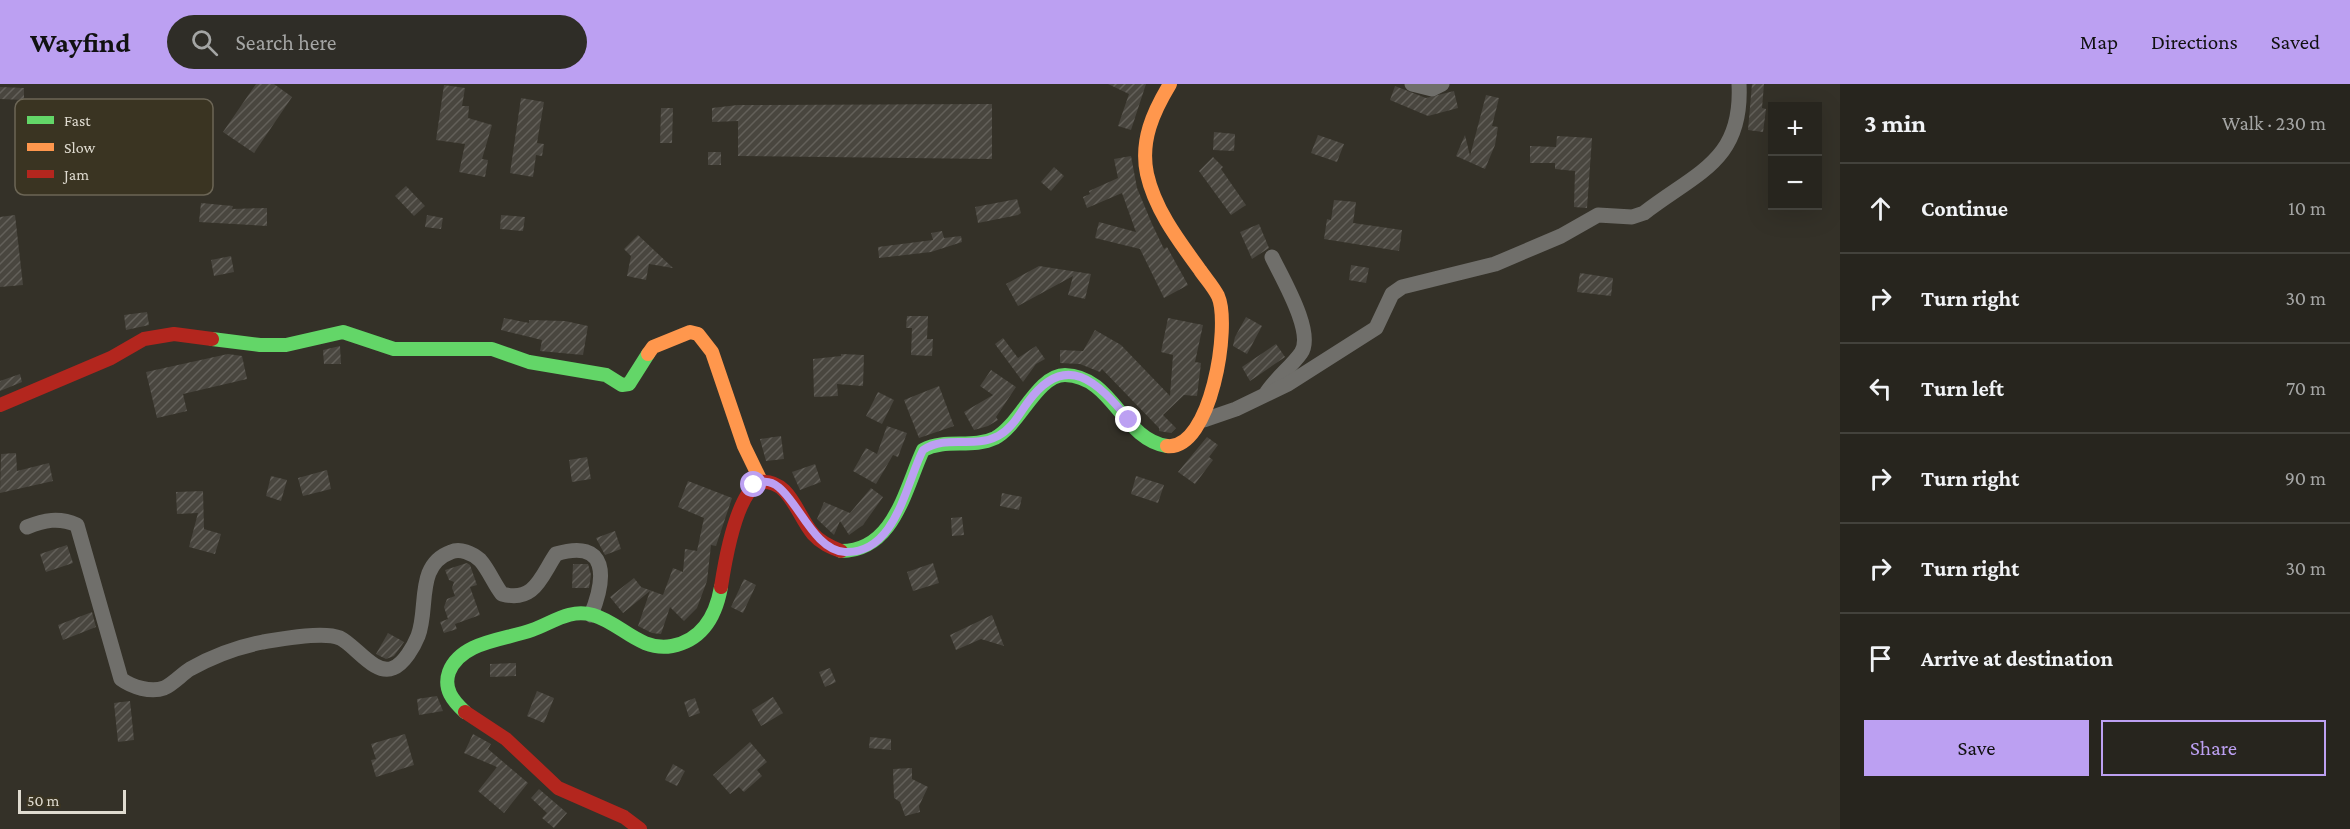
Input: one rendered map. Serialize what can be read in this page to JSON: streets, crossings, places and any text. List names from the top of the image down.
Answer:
{
  "legend": ["Fast", "Slow", "Jam"],
  "scale_bar": "50 m",
  "page": {
    "header": "Wayfind",
    "search": "Search here",
    "nav": ["Map", "Directions", "Saved"],
    "heading": ["3 min", "Walk · 230 m"],
    "map_buttons": ["+", "−"],
    "list": [
      ["Continue", "10 m"],
      ["Turn right", "30 m"],
      ["Turn left", "70 m"],
      ["Turn right", "90 m"],
      ["Turn right", "30 m"],
      "Arrive at destination"
    ],
    "buttons": ["Save", "Share"],
    "scale": "50 m"
  }
}
